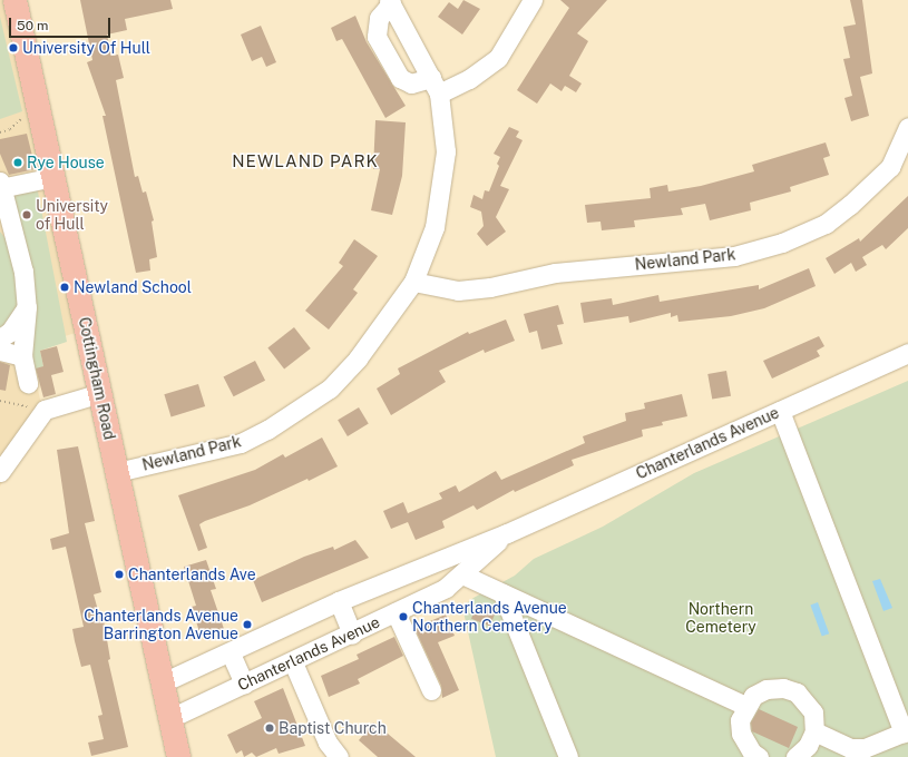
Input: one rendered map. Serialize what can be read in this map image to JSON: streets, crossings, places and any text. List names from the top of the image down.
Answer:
{
  "streets": {
    "main road": ["Cottingham Road"],
    "street": ["Newland Park", "Chanterlands Avenue"]
  },
  "crossings": [
    ["Newland Park", "Cottingham Road"],
    ["Cottingham Road", "Chanterlands Avenue"]
  ],
  "districts": ["NEWLAND PARK"],
  "parks": ["Northern Cemetery"],
  "places": [
    "University Of Hull",
    "Rye House",
    "University of Hull",
    "Newland School",
    "Chanterlands Ave",
    "Chanterlands Avenue Northern Cemetery",
    "Chanterlands Avenue Barrington Avenue",
    "Baptist Church"
  ],
  "scale_bar": "50 m"
}
